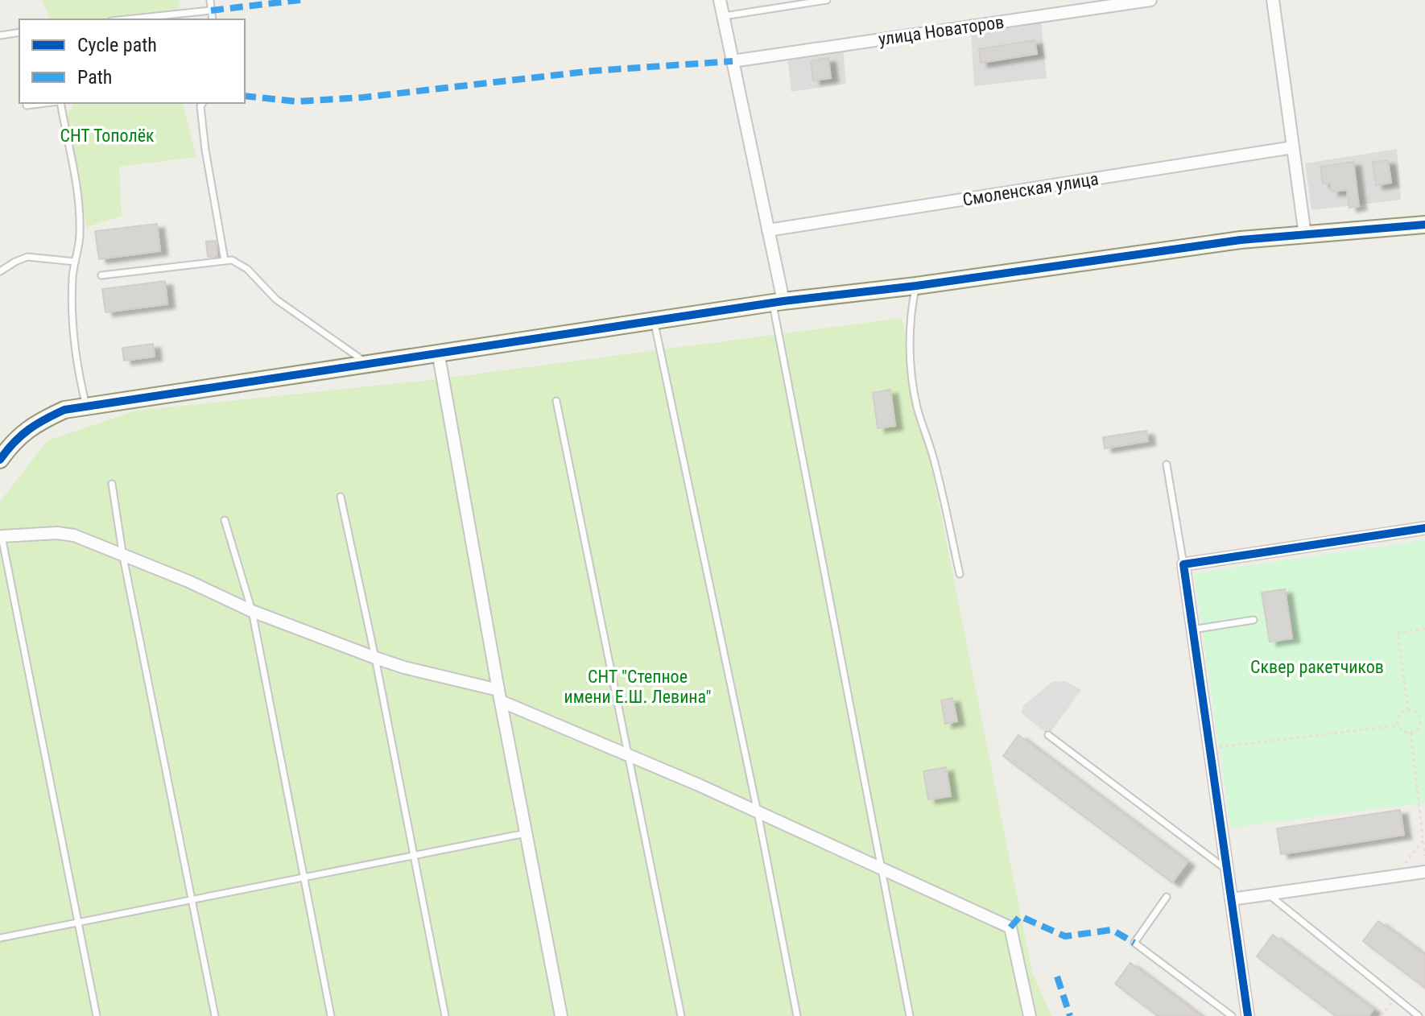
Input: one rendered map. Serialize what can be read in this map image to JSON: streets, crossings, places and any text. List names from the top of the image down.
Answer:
{
  "streets": {
    "street": ["улица Новаторов", "Смоленская улица"]
  },
  "parks": ["СНТ Тополёк", "Сквер ракетчиков", "СНТ \"Степное имени Е.Ш. Левина\""],
  "legend": ["Cycle path", "Path"]
}
